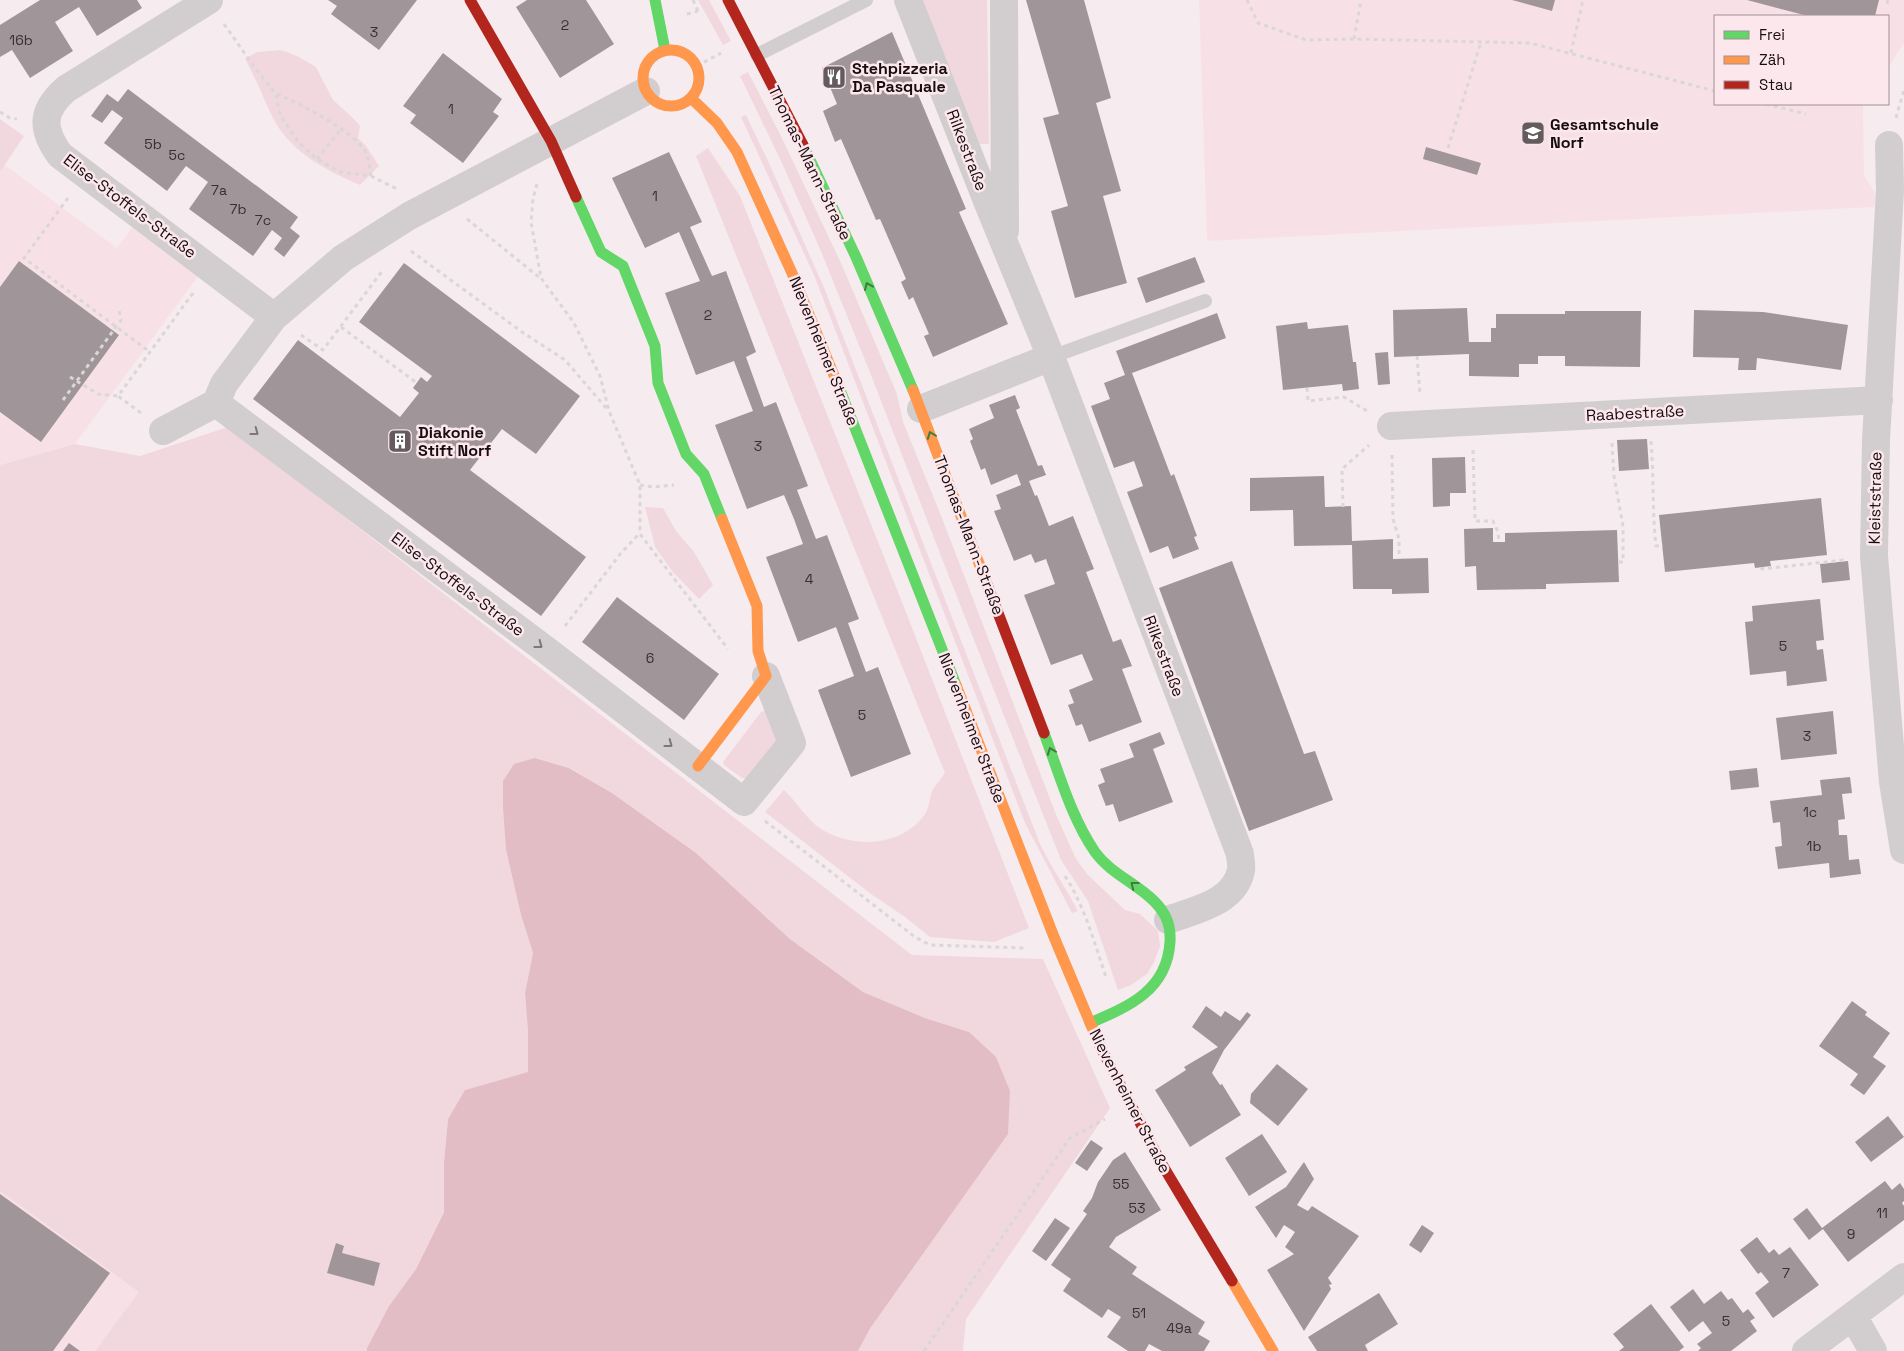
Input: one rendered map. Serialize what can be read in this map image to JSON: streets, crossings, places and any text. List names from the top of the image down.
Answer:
{
  "streets": {
    "street": [
      "Rilkestraße",
      "Thomas-Mann-Straße",
      "Elise-Stoffels-Straße",
      "Nievenheimer Straße",
      "Raabestraße",
      "Kleiststraße"
    ]
  },
  "crossings": [
    ["Rilkestraße", "Thomas-Mann-Straße"],
    ["Raabestraße", "Kleiststraße"]
  ],
  "one_way": ["Thomas-Mann-Straße", "Elise-Stoffels-Straße"],
  "places": {
    "restaurant": ["Stehpizzeria Da Pasquale"],
    "school or university": ["Gesamtschule Norf"],
    "building": ["Diakonie Stift Norf"]
  },
  "house_numbers": [
    "2",
    "3",
    "16b",
    "1",
    "5b",
    "5c",
    "7a",
    "1",
    "7b",
    "7c",
    "2",
    "3",
    "4",
    "5",
    "6",
    "5",
    "3",
    "1c",
    "1b",
    "55",
    "53",
    "11",
    "9",
    "7",
    "51",
    "5",
    "49a"
  ],
  "legend": ["Frei", "Zäh", "Stau"]
}
